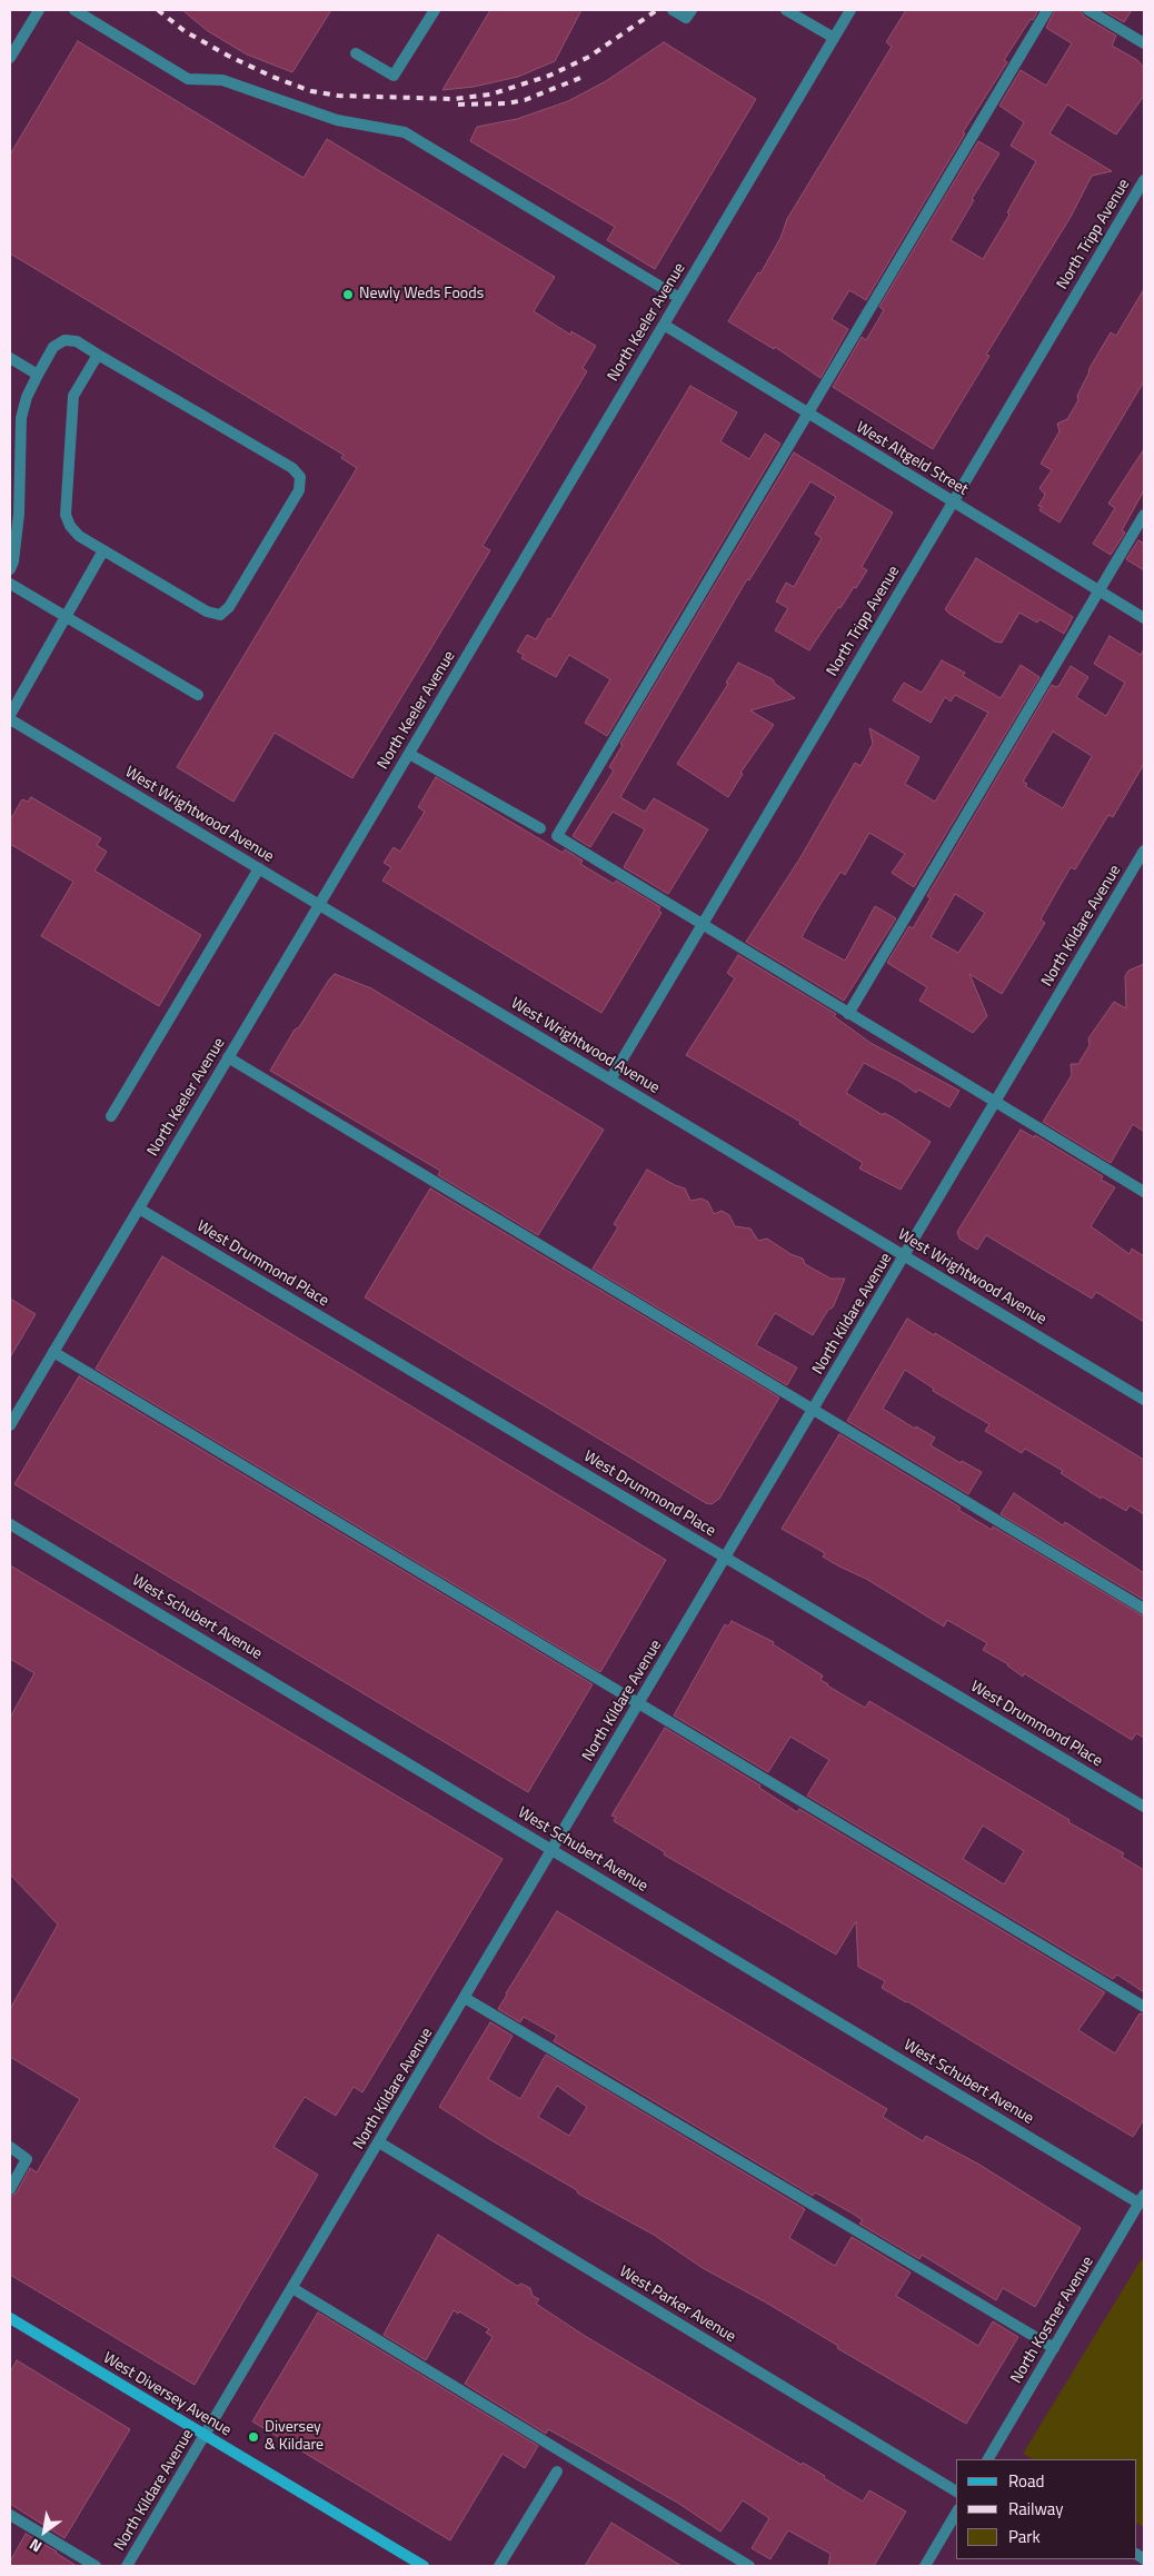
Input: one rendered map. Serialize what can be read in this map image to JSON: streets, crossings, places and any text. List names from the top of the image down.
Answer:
{
  "streets": {
    "main road": ["West Diversey Avenue"],
    "street": [
      "North Tripp Avenue",
      "North Keeler Avenue",
      "West Altgeld Street",
      "West Wrightwood Avenue",
      "North Kildare Avenue",
      "West Drummond Place",
      "West Schubert Avenue",
      "West Parker Avenue",
      "North Kostner Avenue"
    ]
  },
  "crossings": [
    ["North Tripp Avenue", "West Altgeld Street"],
    ["North Tripp Avenue", "West Wrightwood Avenue"],
    ["North Keeler Avenue", "West Altgeld Street"],
    ["North Keeler Avenue", "West Wrightwood Avenue"],
    ["North Keeler Avenue", "West Drummond Place"],
    ["West Wrightwood Avenue", "North Kildare Avenue"],
    ["North Kildare Avenue", "West Drummond Place"],
    ["North Kildare Avenue", "West Schubert Avenue"],
    ["North Kildare Avenue", "West Parker Avenue"],
    ["North Kildare Avenue", "West Diversey Avenue"],
    ["West Schubert Avenue", "North Kostner Avenue"]
  ],
  "places": ["Newly Weds Foods", "Diversey & Kildare"],
  "legend": ["Road", "Railway", "Park"],
  "north": "bottom left"
}
